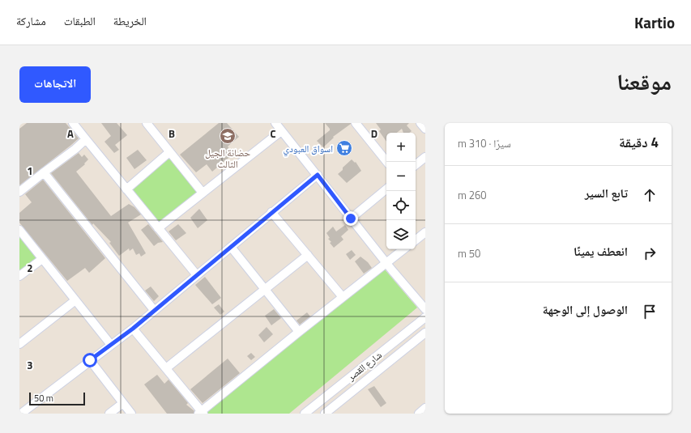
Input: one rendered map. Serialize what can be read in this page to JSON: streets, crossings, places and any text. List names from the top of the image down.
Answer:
{
  "streets": {
    "street": ["شارع القصر"]
  },
  "places": {
    "school or university": ["حضانة الجيل الثالث"],
    "supermarket": ["اسواق العبودي"]
  },
  "scale_bar": "50 m",
  "page": {
    "header": "Kartio",
    "nav": ["الخريطة", "الطبقات", "مشاركة"],
    "title": "موقعنا",
    "buttons": "الاتجاهات",
    "heading": ["4 دقيقة", "سيرًا · 310 m"],
    "map_buttons": ["+", "−"],
    "list": [
      ["تابع السير", "260 m"],
      ["انعطف يمينًا", "50 m"],
      "الوصول إلى الوجهة"
    ],
    "scale": "50 m"
  },
  "grid": {
    "columns": [
      "A",
      "B",
      "C",
      "D"
    ],
    "rows": ["1", "2", "3"]
  }
}
